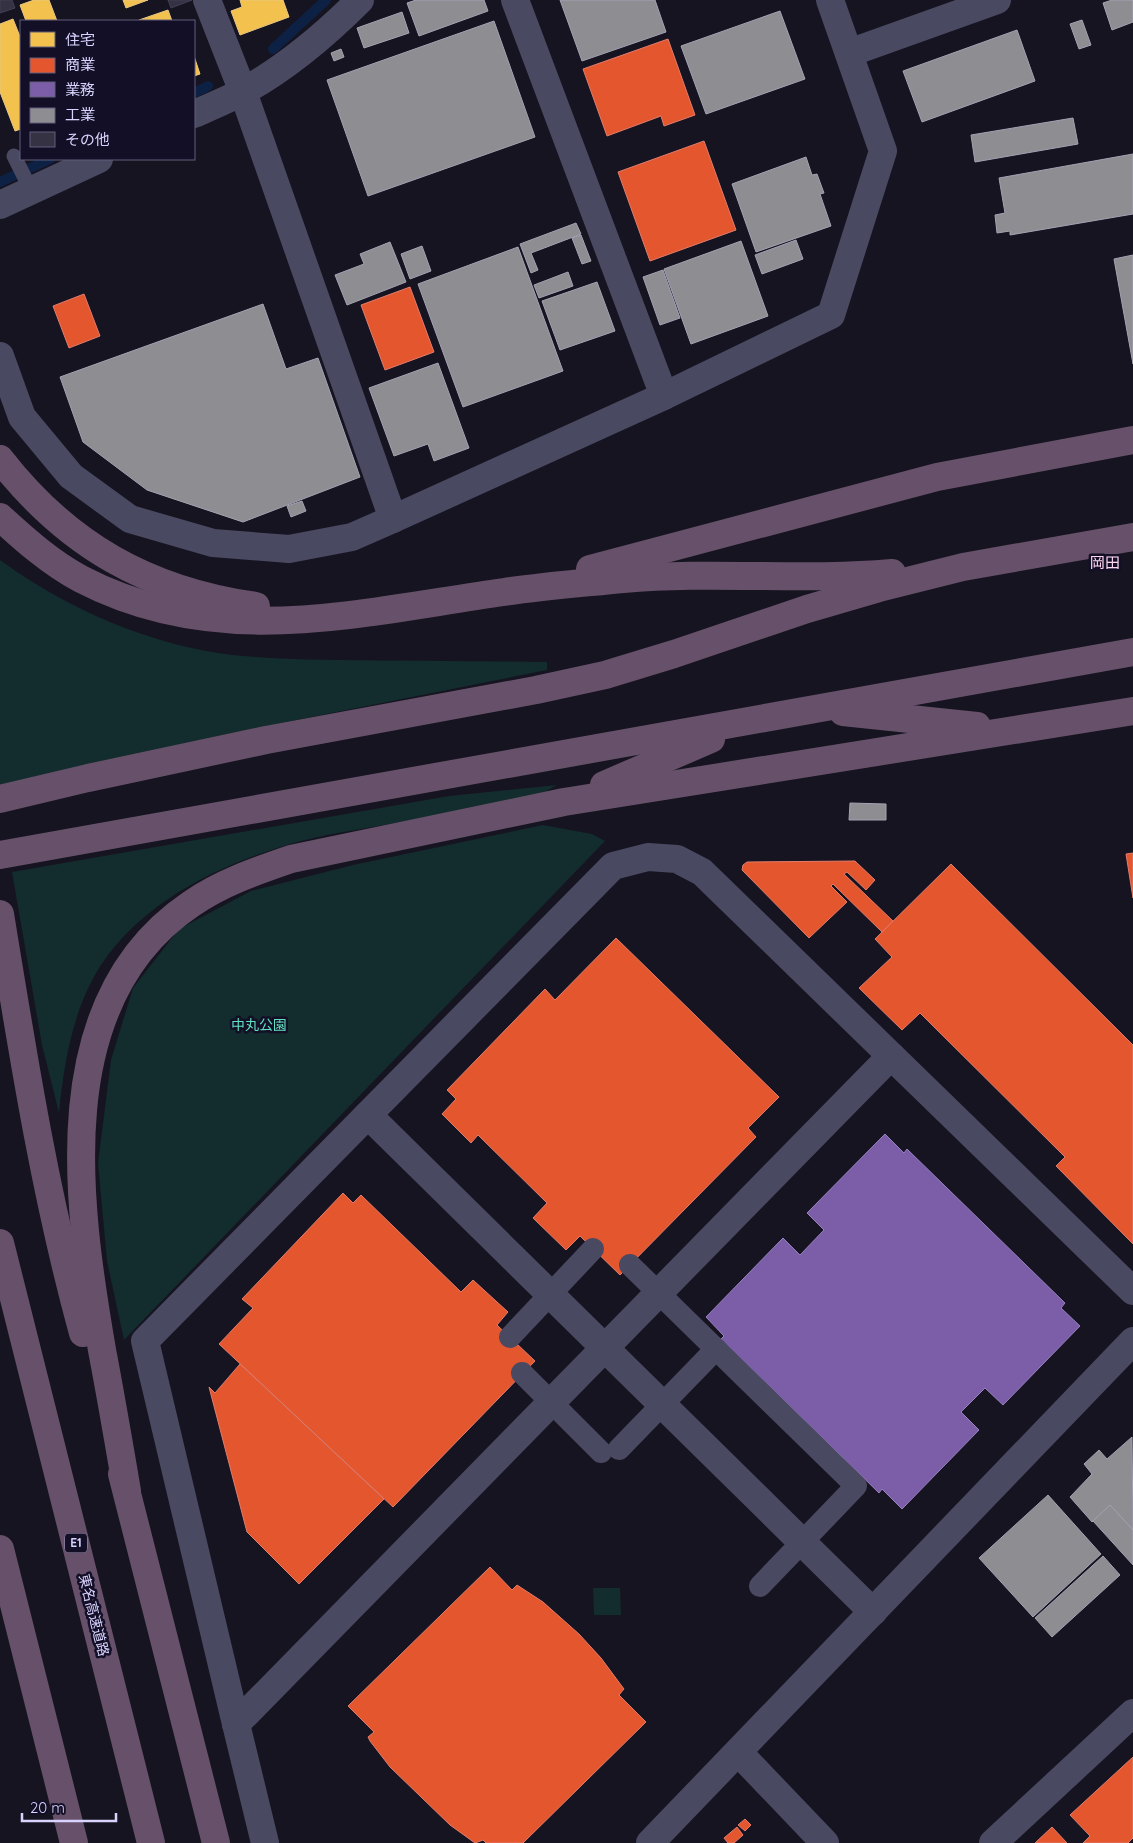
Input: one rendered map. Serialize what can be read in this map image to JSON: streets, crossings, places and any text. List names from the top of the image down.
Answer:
{
  "streets": {
    "highway": ["E1", "東名高速道路"]
  },
  "districts": ["岡田"],
  "parks": ["中丸公園"],
  "legend": [
    "住宅",
    "商業",
    "業務",
    "工業",
    "その他"
  ],
  "scale_bar": "20 m"
}
